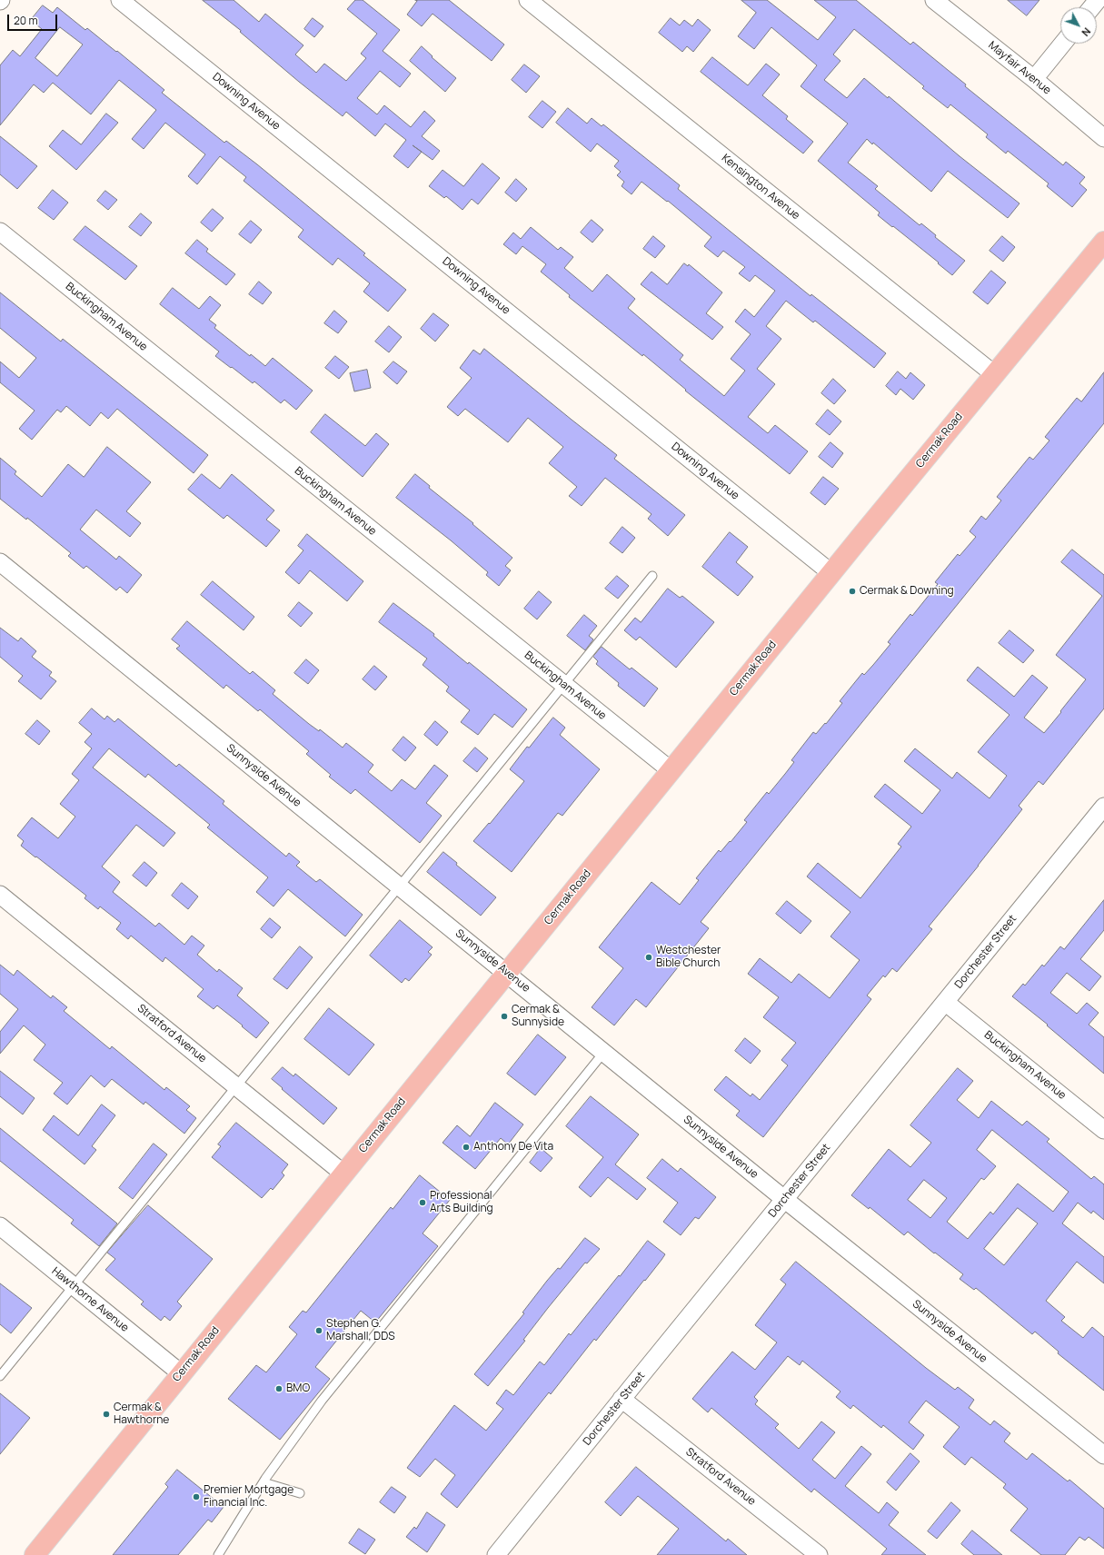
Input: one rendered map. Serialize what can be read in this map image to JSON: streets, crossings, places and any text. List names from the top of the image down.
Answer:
{
  "streets": {
    "main road": ["Cermak Road"],
    "street": [
      "Mayfair Avenue",
      "Downing Avenue",
      "Kensington Avenue",
      "Buckingham Avenue",
      "Sunnyside Avenue",
      "Dorchester Street",
      "Stratford Avenue",
      "Hawthorne Avenue"
    ]
  },
  "crossings": [
    ["Downing Avenue", "Cermak Road"],
    ["Kensington Avenue", "Cermak Road"],
    ["Buckingham Avenue", "Cermak Road"],
    ["Buckingham Avenue", "Dorchester Street"],
    ["Cermak Road", "Sunnyside Avenue"],
    ["Cermak Road", "Stratford Avenue"],
    ["Cermak Road", "Hawthorne Avenue"],
    ["Sunnyside Avenue", "Dorchester Street"],
    ["Dorchester Street", "Stratford Avenue"]
  ],
  "places": [
    "Cermak & Downing",
    "Westchester Bible Church",
    "Cermak & Sunnyside",
    "Anthony De Vita",
    "Professional Arts Building",
    "Stephen G. Marshall, DDS",
    "BMO",
    "Cermak & Hawthorne",
    "Premier Mortgage Financial Inc."
  ],
  "scale_bar": "20 m",
  "north": "bottom right"
}
